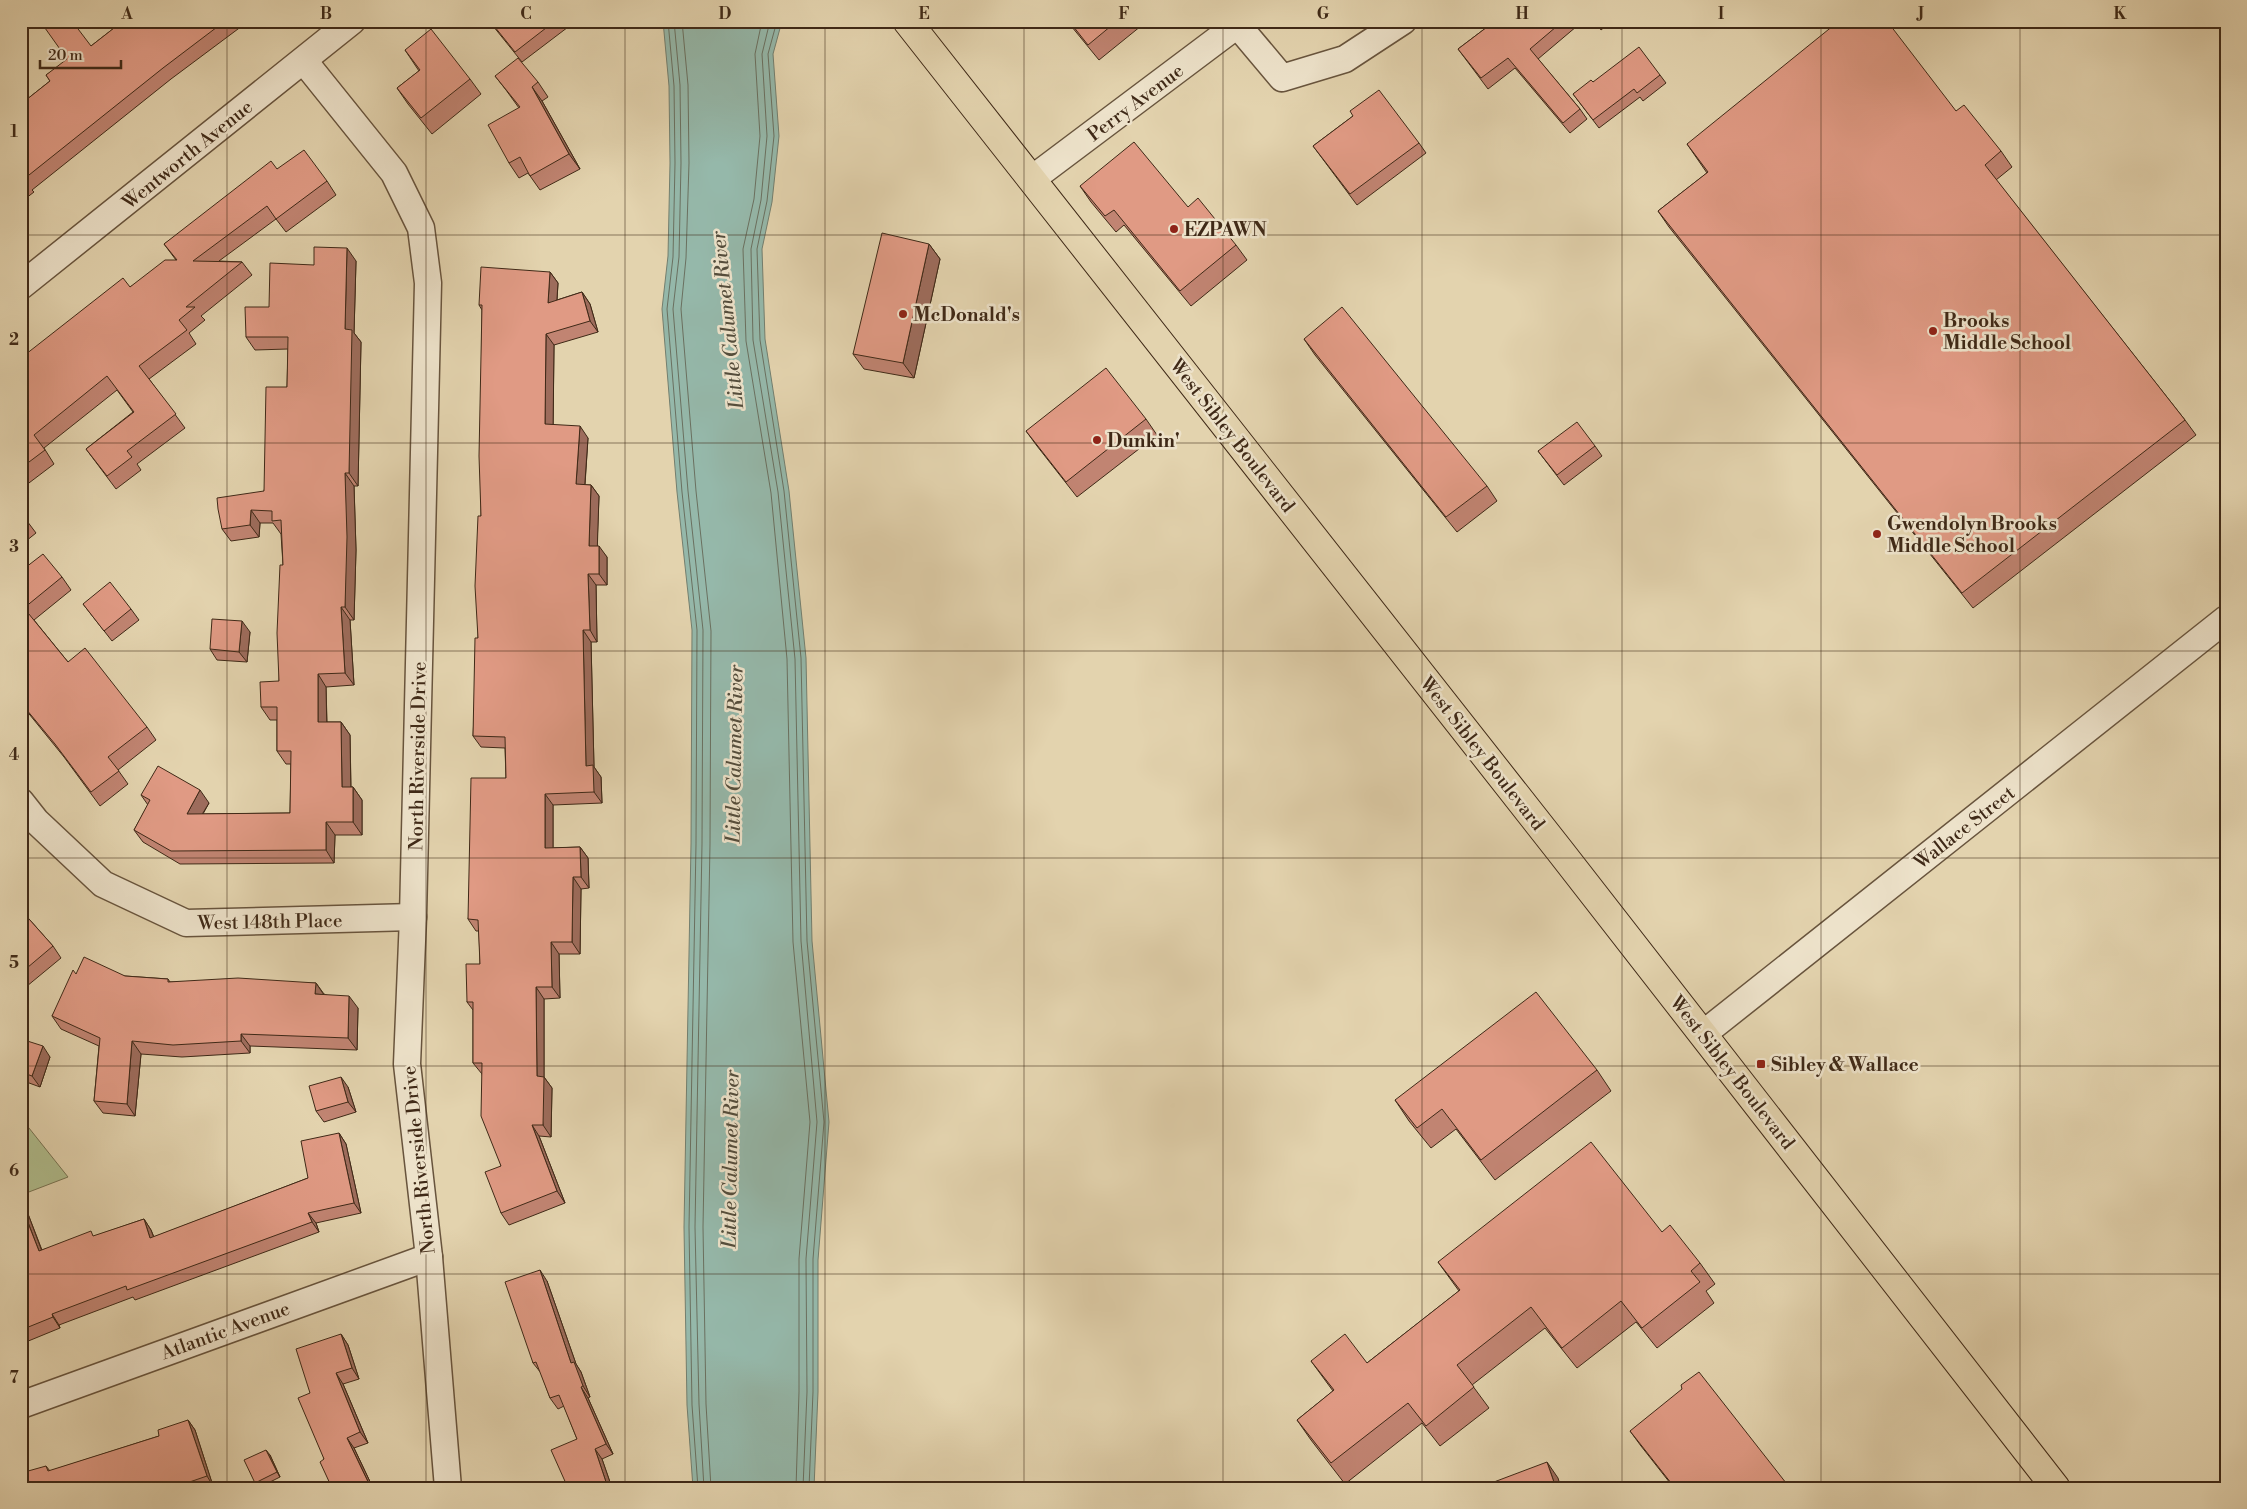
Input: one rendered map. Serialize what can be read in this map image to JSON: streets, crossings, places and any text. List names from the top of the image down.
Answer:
{
  "streets": {
    "main road": ["West Sibley Boulevard"],
    "street": [
      "Perry Avenue",
      "Wentworth Avenue",
      "North Riverside Drive",
      "Wallace Street",
      "West 148th Place",
      "Atlantic Avenue"
    ]
  },
  "crossings": [
    ["Perry Avenue", "West Sibley Boulevard"],
    ["Wentworth Avenue", "North Riverside Drive"],
    ["West Sibley Boulevard", "Wallace Street"],
    ["North Riverside Drive", "West 148th Place"],
    ["North Riverside Drive", "Atlantic Avenue"]
  ],
  "water": ["Little Calumet River"],
  "places": {
    "other": [
      "EZPAWN",
      "McDonald's",
      "Brooks Middle School",
      "Dunkin'",
      "Gwendolyn Brooks Middle School"
    ],
    "transit": ["Sibley & Wallace"]
  },
  "scale_bar": "20 m",
  "grid": {
    "columns": [
      "A",
      "B",
      "C",
      "D",
      "E",
      "F",
      "G",
      "H",
      "I",
      "J",
      "K"
    ],
    "rows": [
      "1",
      "2",
      "3",
      "4",
      "5",
      "6",
      "7"
    ]
  }
}
